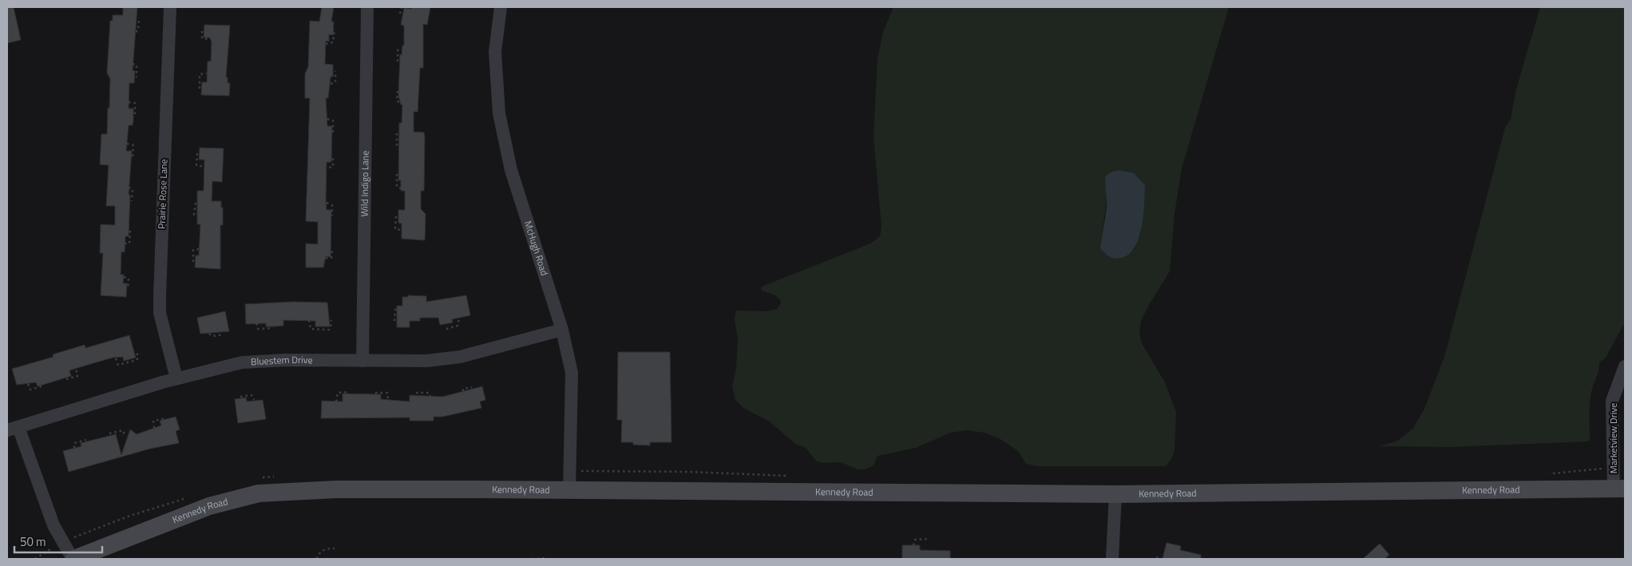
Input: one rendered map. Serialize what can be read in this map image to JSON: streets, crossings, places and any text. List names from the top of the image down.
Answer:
{
  "streets": {
    "main road": ["Kennedy Road"],
    "street": [
      "Wild Indigo Lane",
      "Prairie Rose Lane",
      "McHugh Road",
      "Bluestem Drive",
      "Marketview Drive"
    ]
  },
  "crossings": [
    ["Wild Indigo Lane", "Bluestem Drive"],
    ["Prairie Rose Lane", "Bluestem Drive"],
    ["McHugh Road", "Bluestem Drive"],
    ["McHugh Road", "Kennedy Road"],
    ["Marketview Drive", "Kennedy Road"]
  ],
  "scale_bar": "50 m"
}
